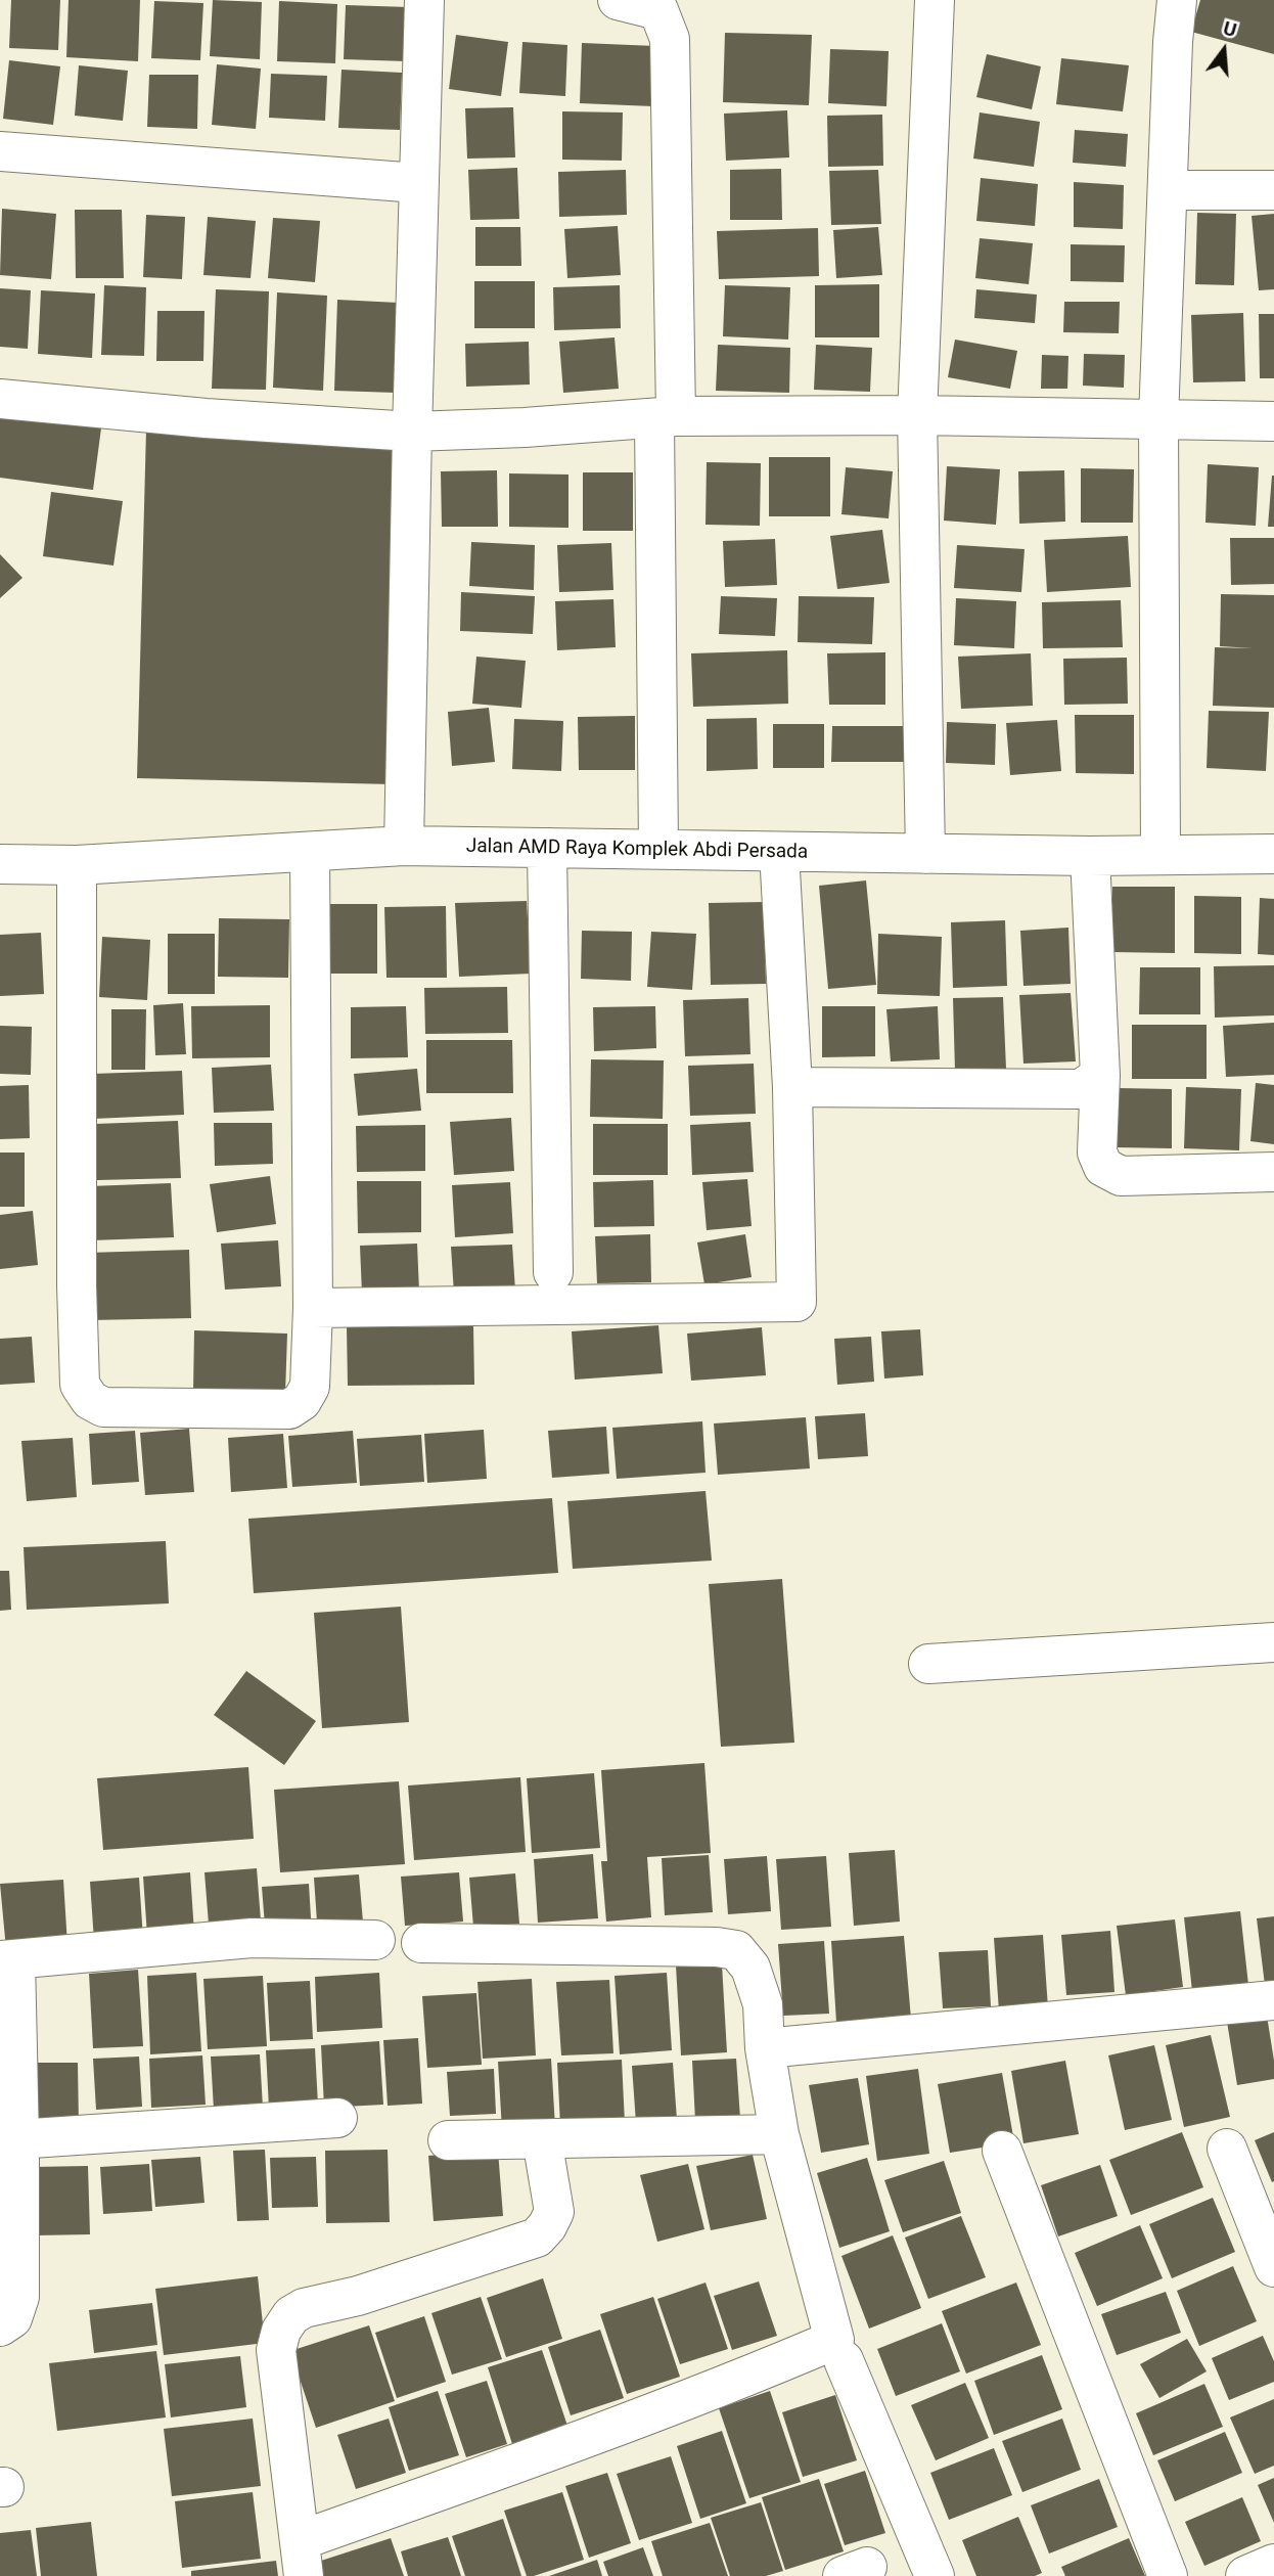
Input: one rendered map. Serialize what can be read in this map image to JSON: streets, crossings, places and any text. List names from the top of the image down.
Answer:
{
  "streets": {
    "street": ["Jalan AMD Raya Komplek Abdi Persada"]
  },
  "north": "top"
}
